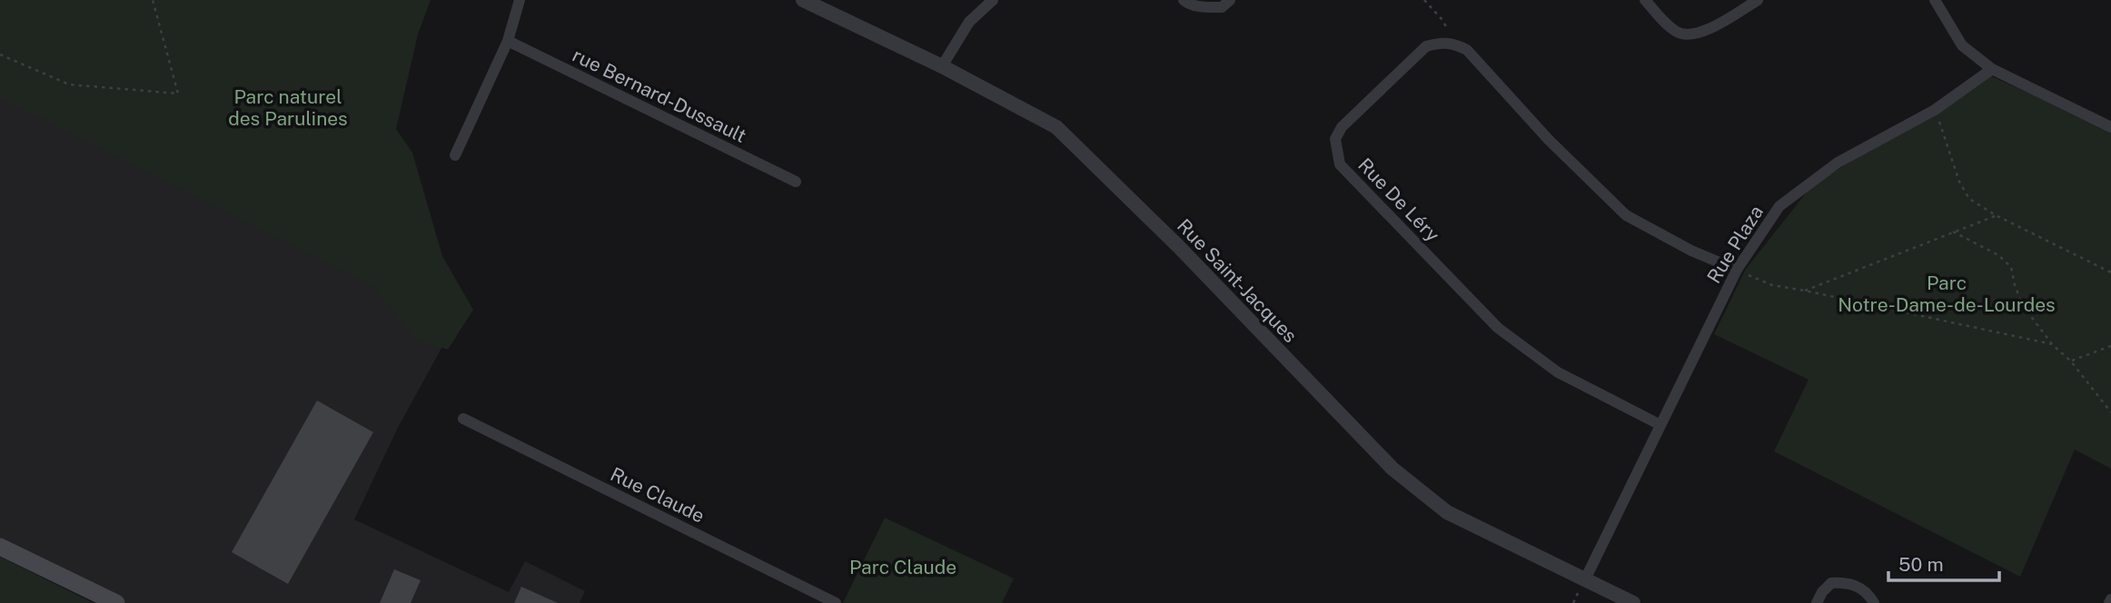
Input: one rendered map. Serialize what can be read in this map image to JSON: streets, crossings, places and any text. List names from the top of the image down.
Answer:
{
  "streets": {
    "street": [
      "rue Bernard-Dussault",
      "Rue De Léry",
      "Rue Plaza",
      "Rue Saint-Jacques",
      "Rue Claude"
    ]
  },
  "crossings": [
    ["Rue De Léry", "Rue Plaza"],
    ["Rue Plaza", "Rue Saint-Jacques"]
  ],
  "parks": ["Parc naturel des Parulines", "Parc Notre-Dame-de-Lourdes", "Parc Claude"],
  "scale_bar": "50 m"
}
